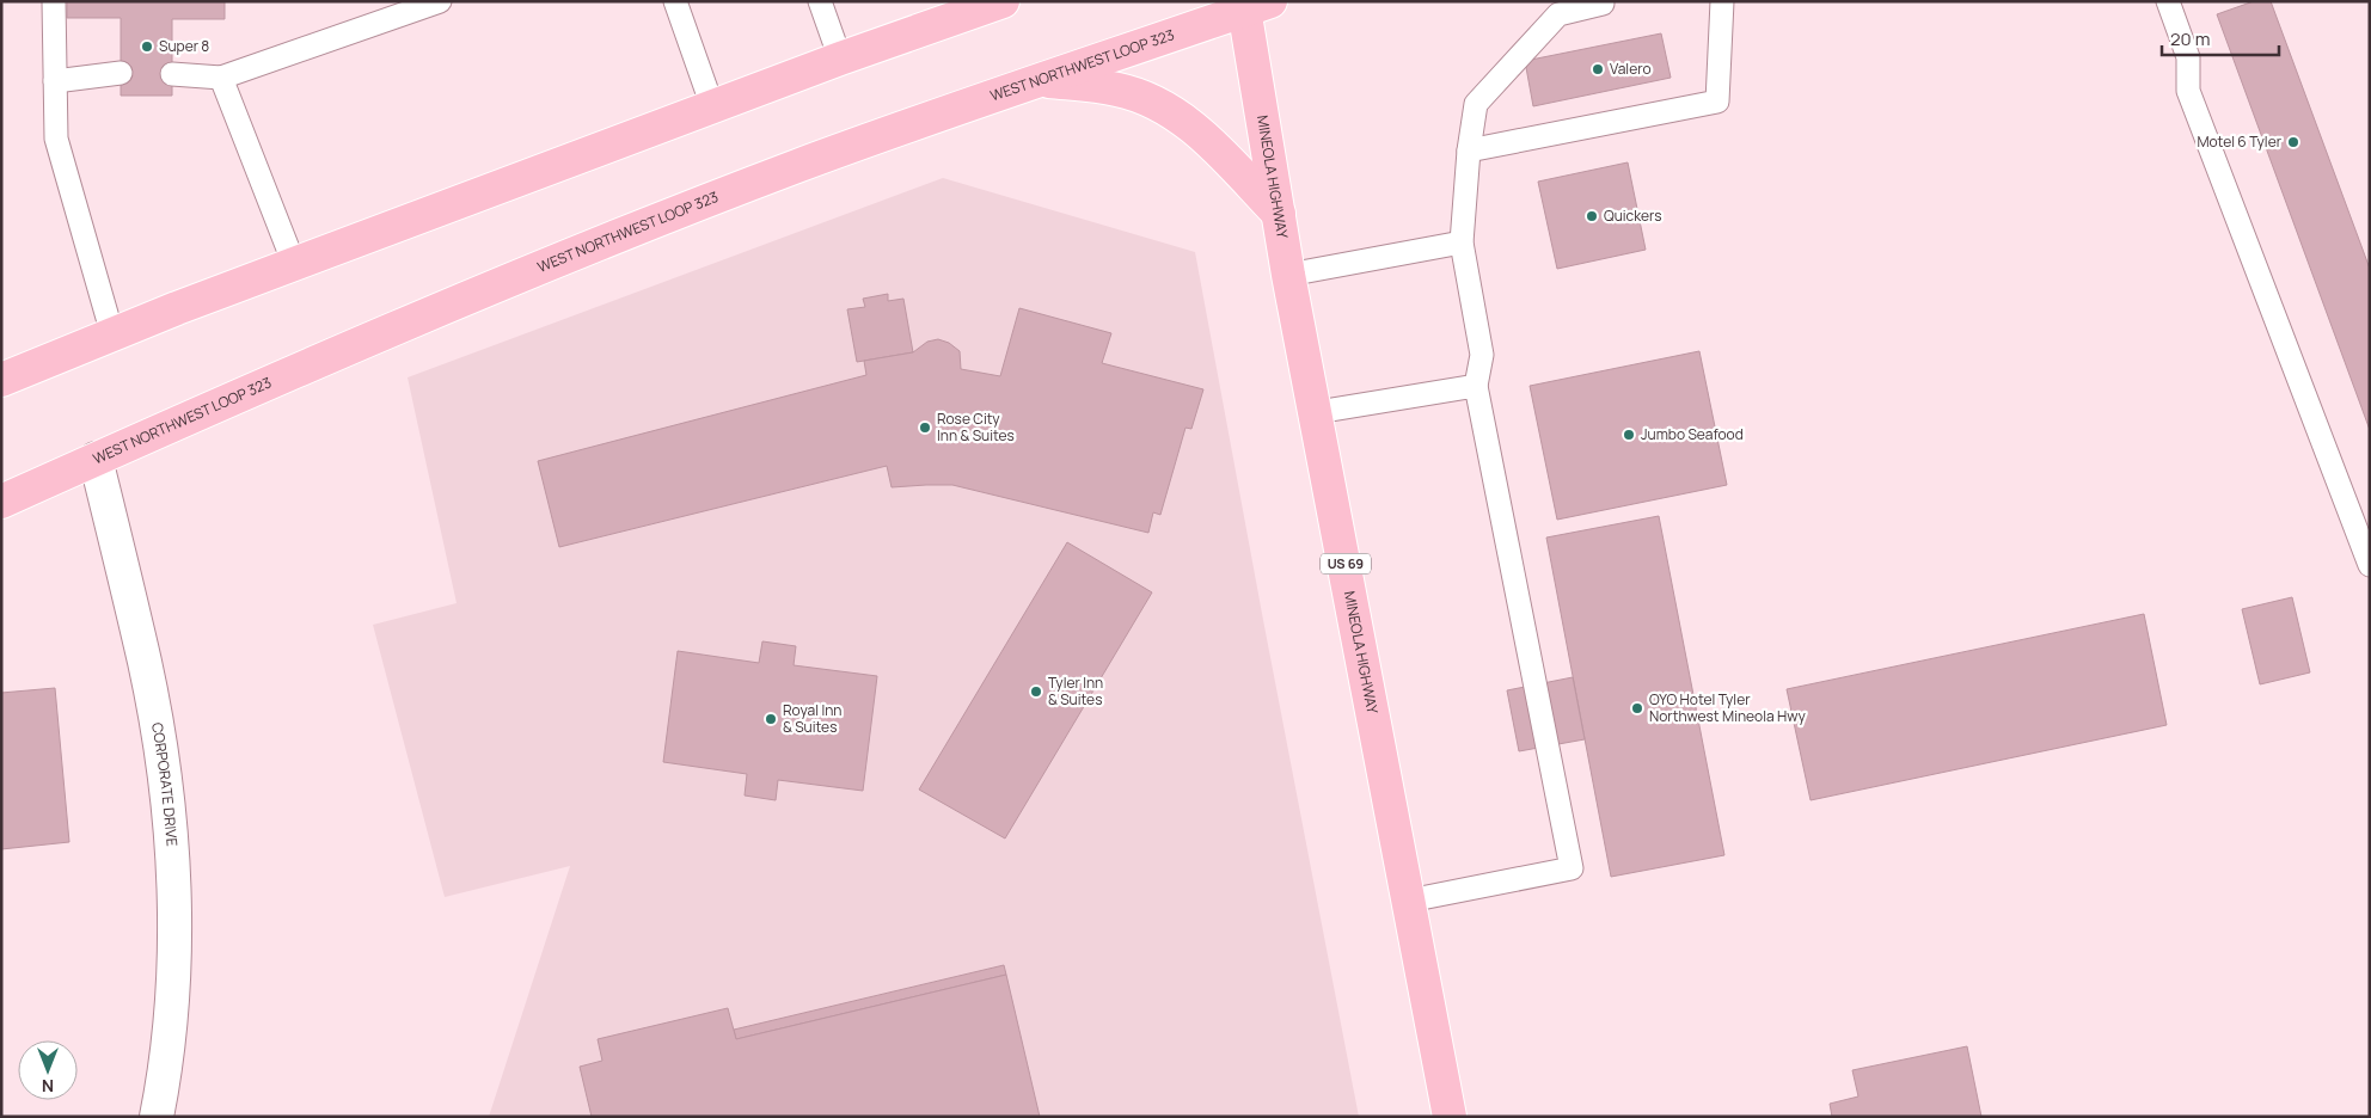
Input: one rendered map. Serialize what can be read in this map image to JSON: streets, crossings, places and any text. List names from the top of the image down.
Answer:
{
  "streets": {
    "highway": ["WEST NORTHWEST LOOP 323", "MINEOLA HIGHWAY", "US 69"],
    "street": ["CORPORATE DRIVE"]
  },
  "crossings": [
    ["WEST NORTHWEST LOOP 323", "MINEOLA HIGHWAY"],
    ["WEST NORTHWEST LOOP 323", "CORPORATE DRIVE"]
  ],
  "places": [
    "Super 8",
    "Valero",
    "Motel 6 Tyler",
    "Quickers",
    "Rose City Inn & Suites",
    "Jumbo Seafood",
    "Tyler Inn & Suites",
    "OYO Hotel Tyler Northwest Mineola Hwy",
    "Royal Inn & Suites"
  ],
  "scale_bar": "20 m",
  "north": "bottom"
}
